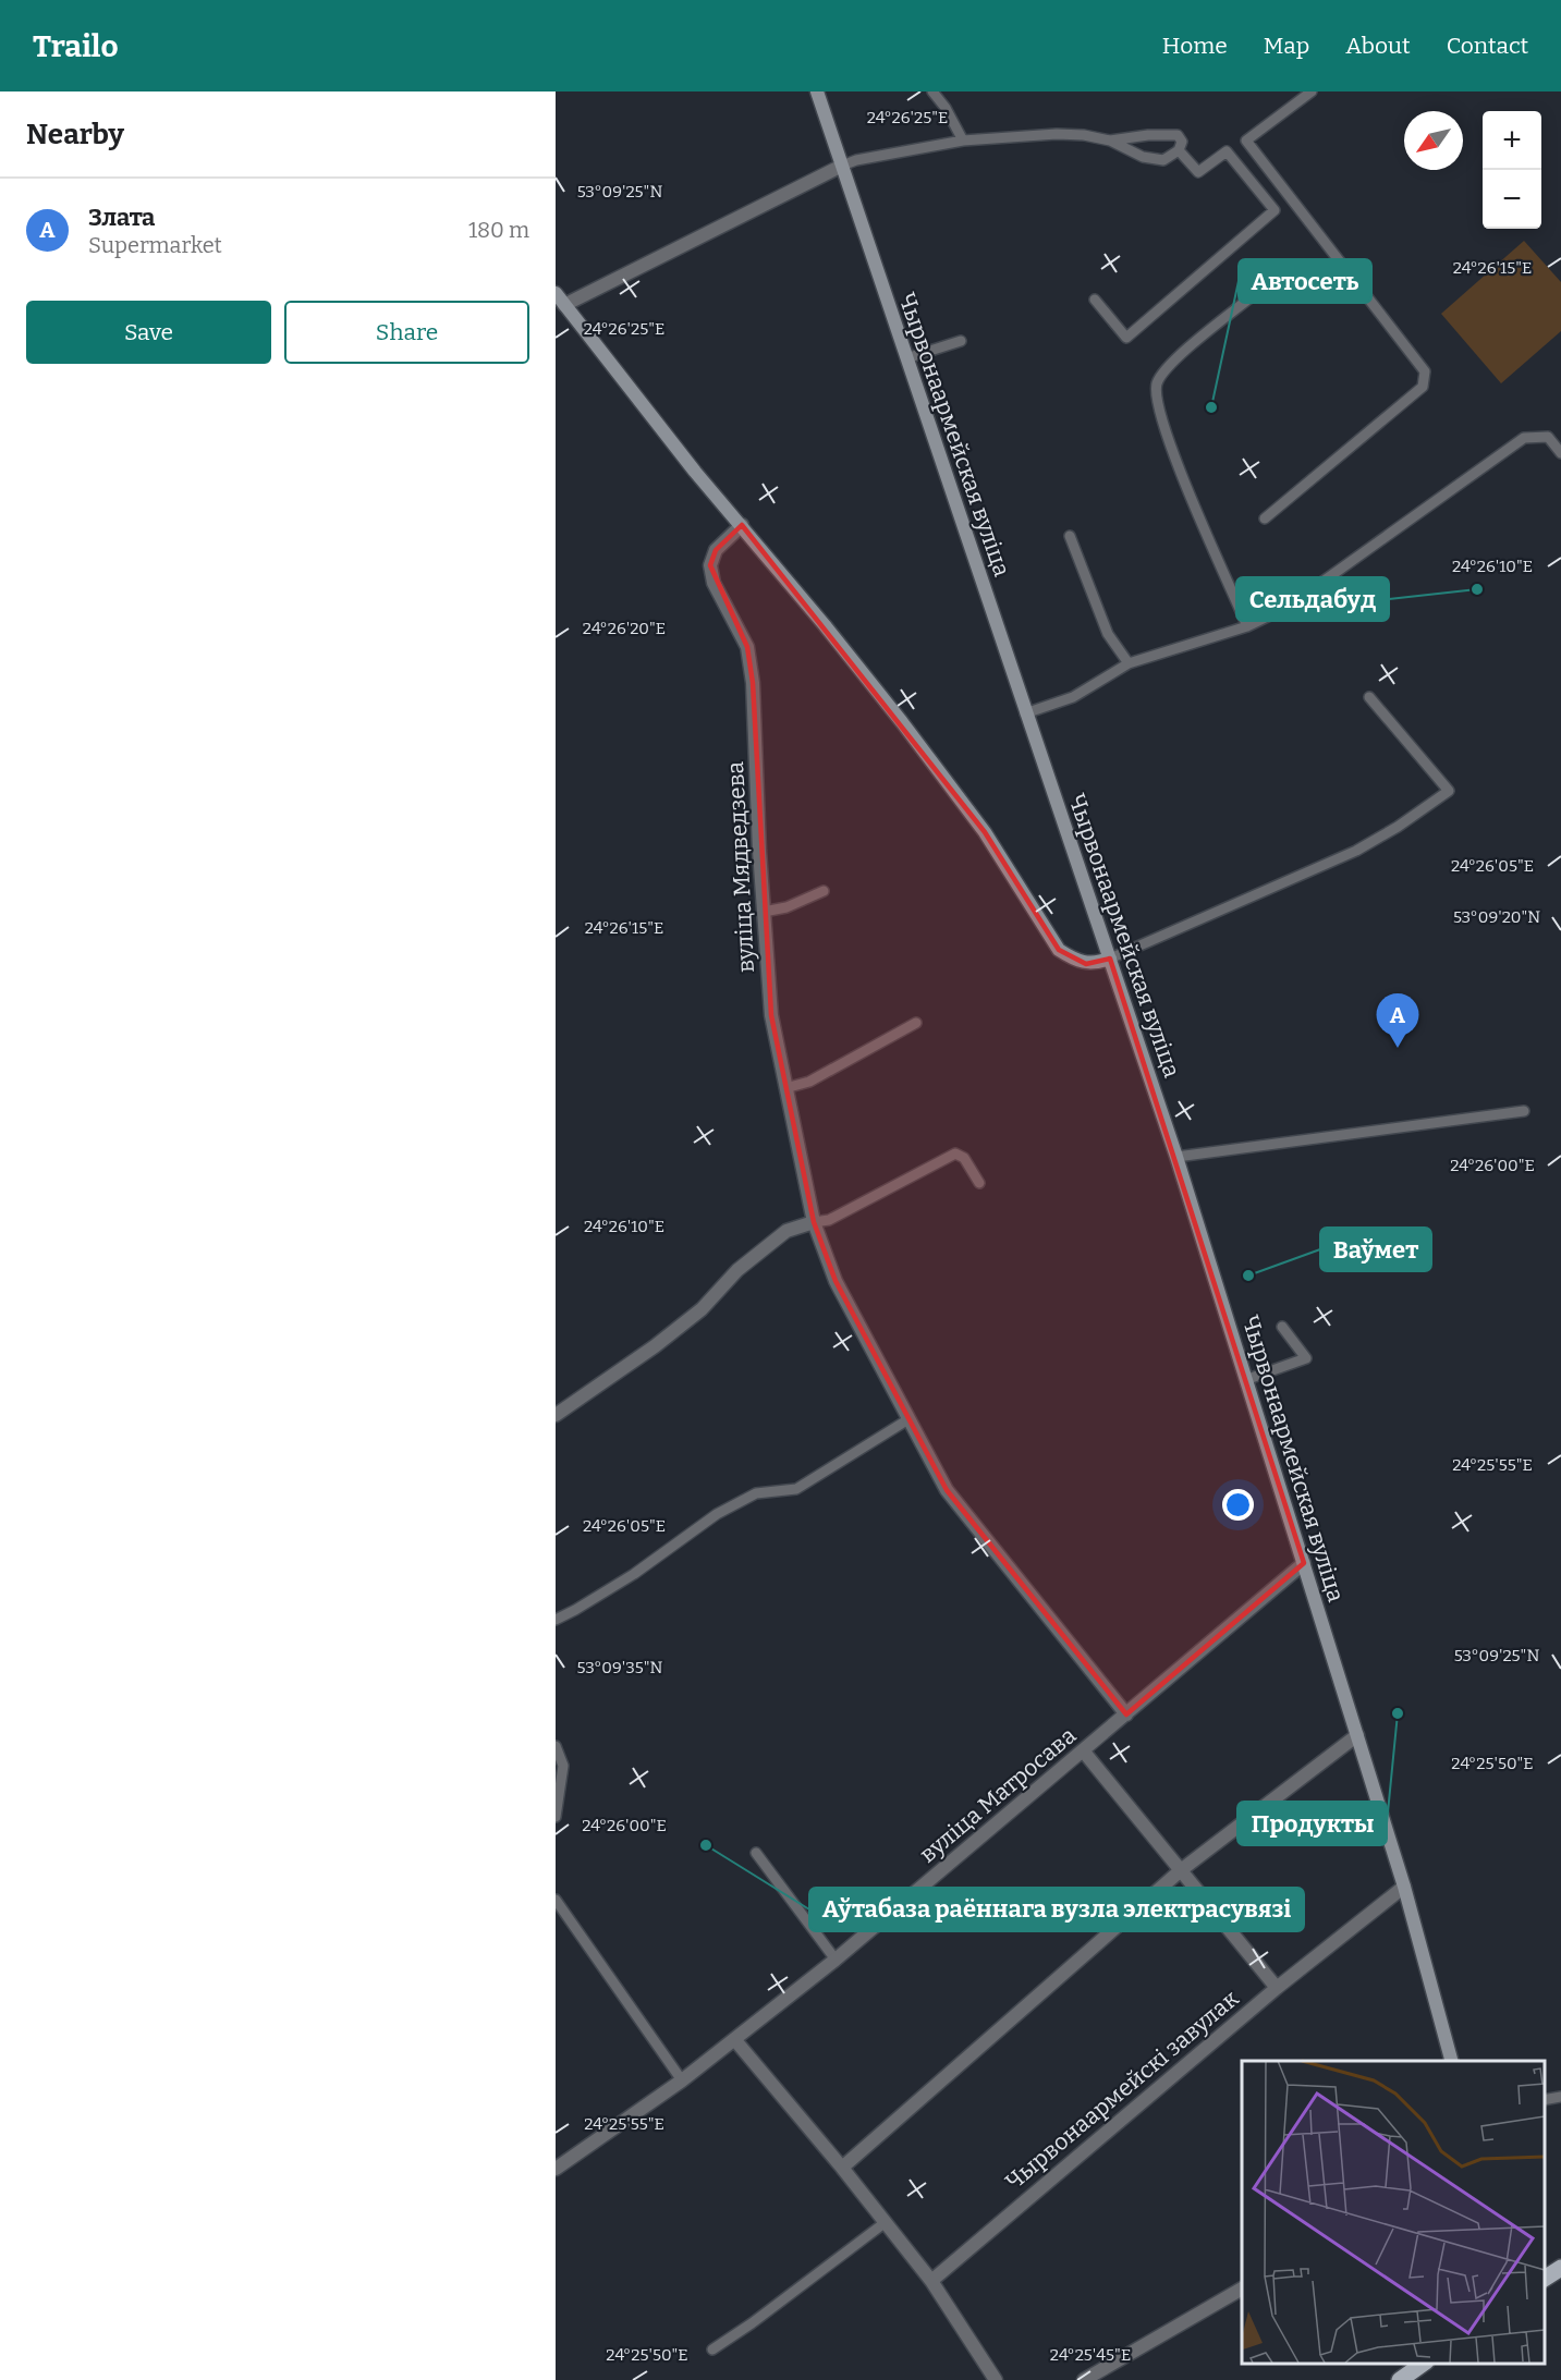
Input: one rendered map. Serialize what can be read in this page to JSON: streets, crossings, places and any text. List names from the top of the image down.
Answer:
{
  "streets": {
    "street": [
      "Чырвонаармейская вуліца",
      "вуліца Мядведзева",
      "вуліца Матросава",
      "Чырвонаармейскі завулак"
    ]
  },
  "crossings": [
    ["Чырвонаармейская вуліца", "вуліца Матросава"],
    ["Чырвонаармейская вуліца", "Чырвонаармейскі завулак"],
    ["вуліца Мядведзева", "вуліца Матросава"]
  ],
  "places": [
    "Автосеть",
    "Сельдабуд",
    "Ваўмет",
    "Продукты",
    "Аўтабаза раённага вузла электрасувязі"
  ],
  "north": "bottom left",
  "page": {
    "header": "Trailo",
    "nav": [
      "Home",
      "Map",
      "About",
      "Contact"
    ],
    "heading": "Nearby",
    "map_buttons": ["+", "−"],
    "list": [
      {
        "mark": "A",
        "name": "Злата",
        "note": "Supermarket",
        "value": "180 m"
      }
    ],
    "buttons": ["Save", "Share"],
    "pins": "A"
  },
  "coordinates": [
    "24°26'25\"E",
    "53°09'25\"N",
    "24°26'15\"E",
    "24°26'10\"E",
    "24°26'20\"E",
    "24°26'05\"E",
    "53°09'20\"N",
    "24°26'00\"E",
    "24°25'55\"E",
    "53°09'35\"N",
    "24°25'50\"E",
    "24°25'45\"E"
  ]
}
